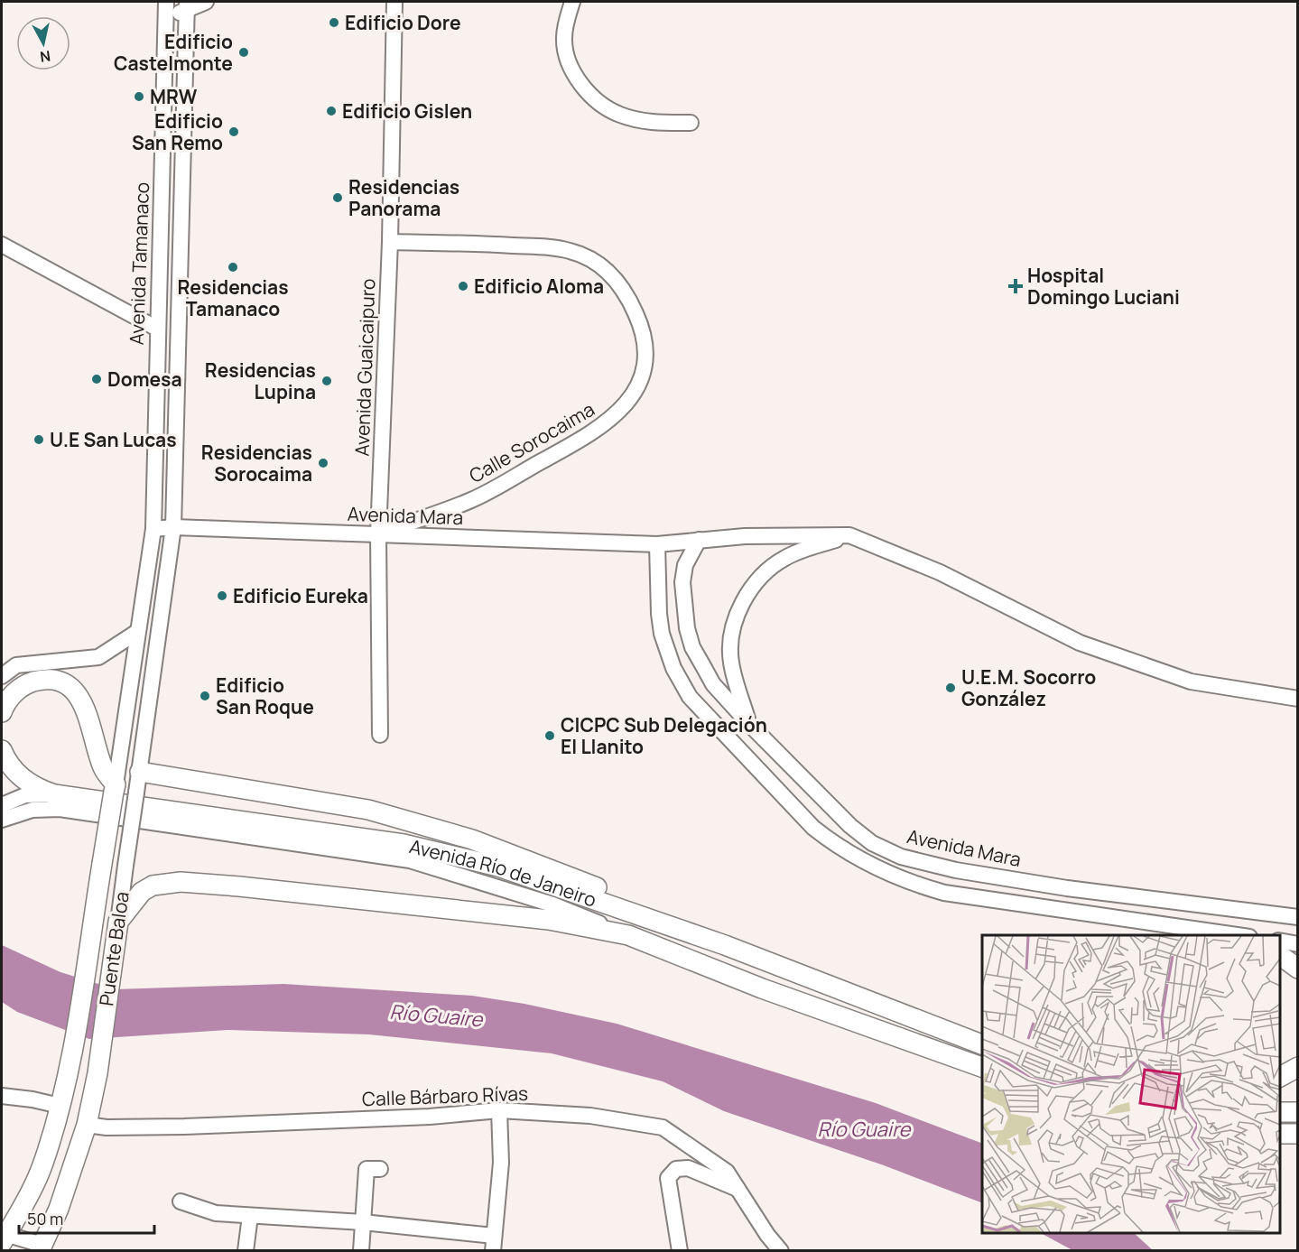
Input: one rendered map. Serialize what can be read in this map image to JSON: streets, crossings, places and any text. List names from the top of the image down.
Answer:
{
  "streets": {
    "street": [
      "Avenida Tamanaco",
      "Avenida Guaicaipuro",
      "Calle Sorocaima",
      "Avenida Mara",
      "Avenida Río de Janeiro",
      "Puente Baloa",
      "Calle Bárbaro Rívas"
    ]
  },
  "crossings": [
    ["Avenida Tamanaco", "Avenida Mara"],
    ["Avenida Tamanaco", "Puente Baloa"],
    ["Avenida Guaicaipuro", "Calle Sorocaima"],
    ["Avenida Guaicaipuro", "Avenida Mara"],
    ["Calle Sorocaima", "Avenida Mara"],
    ["Puente Baloa", "Calle Bárbaro Rívas"]
  ],
  "water": ["Río Guaire"],
  "places": {
    "other": [
      "Edificio Dore",
      "Edificio Castelmonte",
      "MRW",
      "Edificio Gislen",
      "Edificio San Remo",
      "Residencias Panorama",
      "Residencias Tamanaco",
      "Edificio Aloma",
      "Domesa",
      "Residencias Lupina",
      "U.E San Lucas",
      "Residencias Sorocaima",
      "Edificio Eureka",
      "U.E.M. Socorro González",
      "Edificio San Roque",
      "CICPC Sub Delegación El Llanito"
    ],
    "health": ["Hospital Domingo Luciani"]
  },
  "scale_bar": "50 m",
  "north": "bottom"
}
